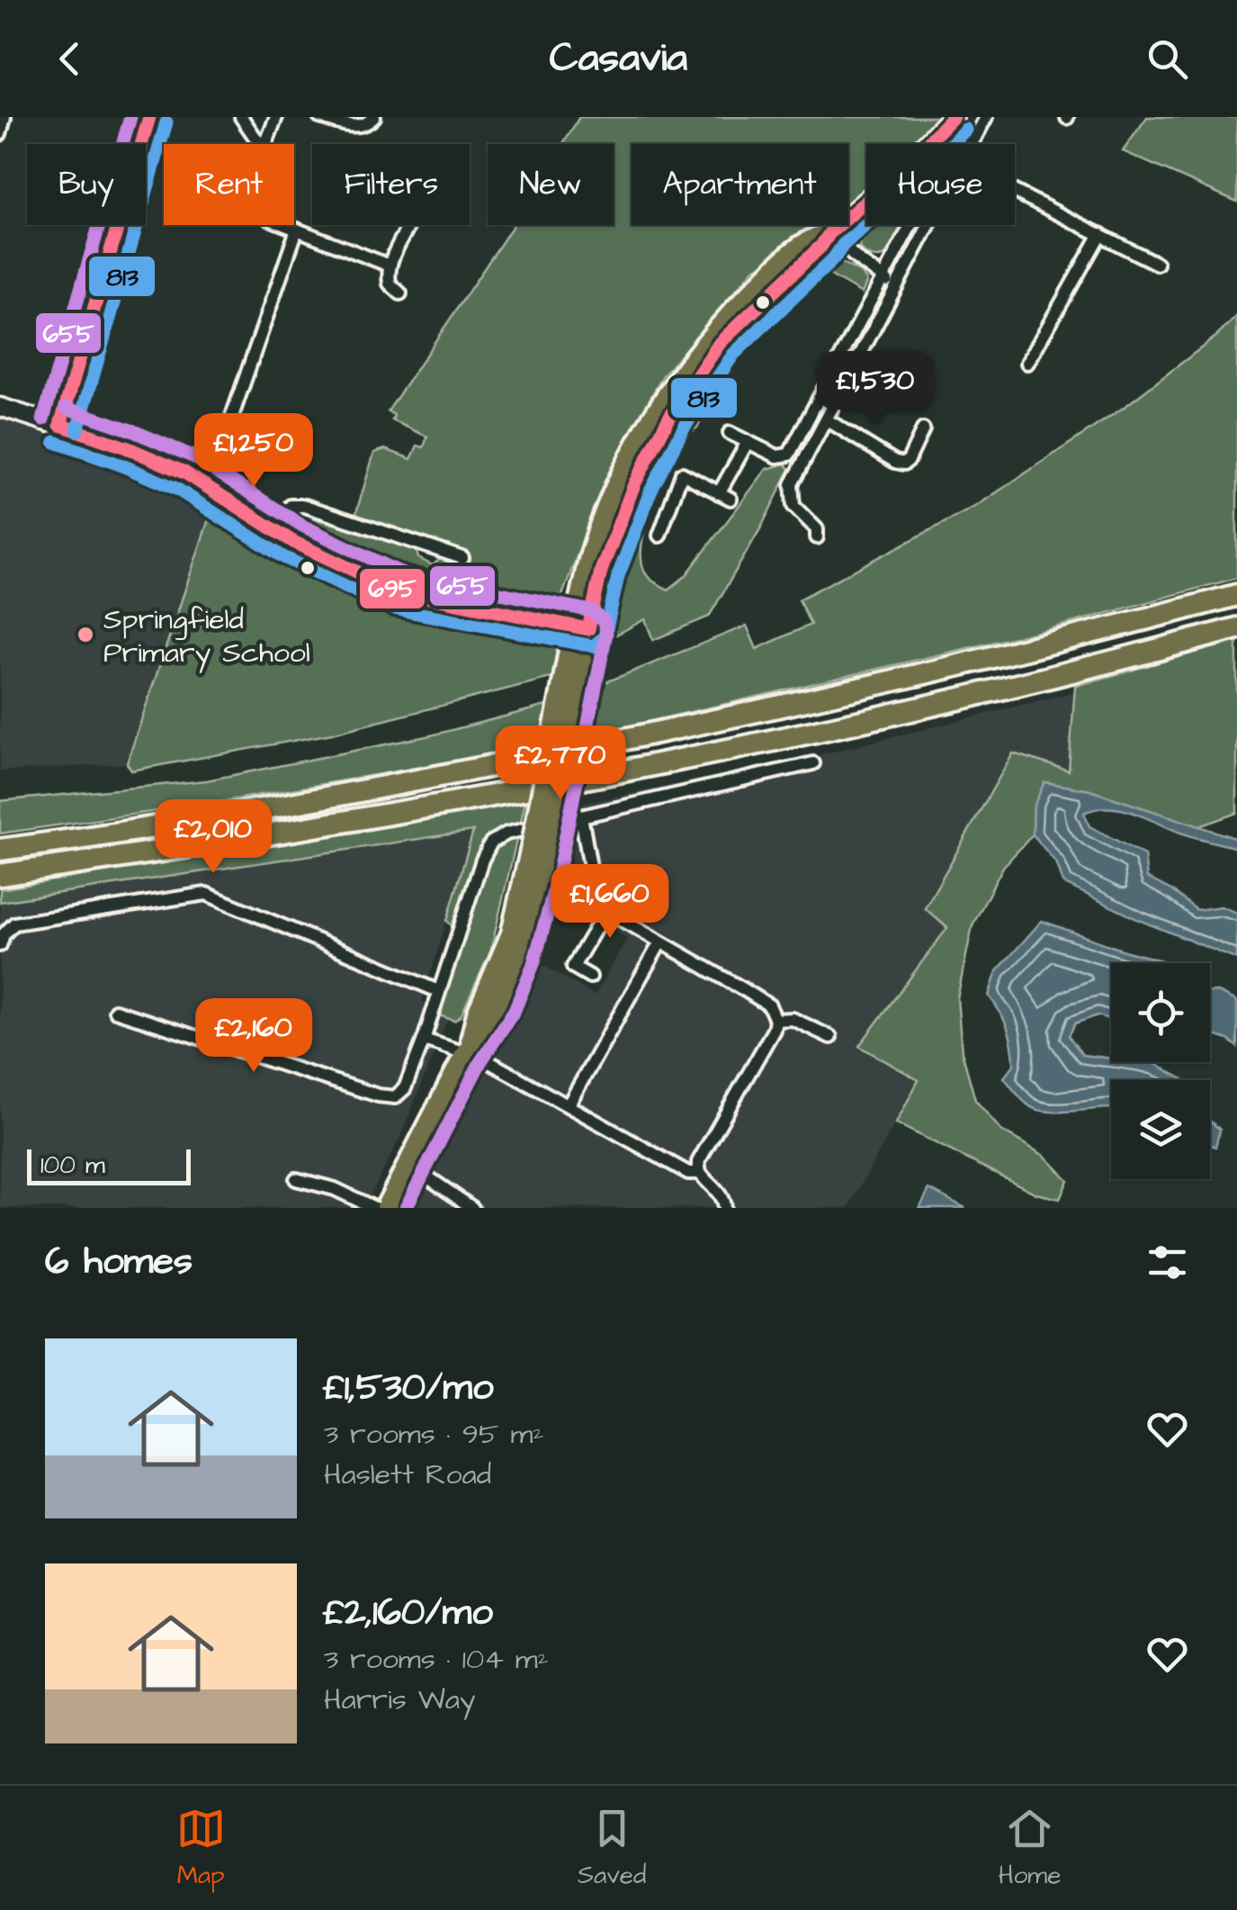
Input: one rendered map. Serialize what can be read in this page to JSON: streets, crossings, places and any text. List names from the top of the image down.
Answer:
{
  "places": ["Springfield Primary School"],
  "lines": ["transit line 695", "transit line 655", "transit line 813"],
  "scale_bar": "100 m",
  "page": {
    "header": "Casavia",
    "chip": [
      "Buy",
      "Rent",
      "Filters",
      "New",
      "Apartment",
      "House"
    ],
    "price": [
      "£1,530",
      "£1,250",
      "£2,770",
      "£2,010",
      "£1,660",
      "£2,160"
    ],
    "scale": "100 m",
    "heading": "6 homes",
    "list": [
      {
        "name": "£1,530/mo",
        "note": "3 rooms · 95 m² · Haslett Road"
      },
      {
        "name": "£2,160/mo",
        "note": "3 rooms · 104 m² · Harris Way"
      }
    ],
    "tabs": ["Map", "Saved", "Home"]
  }
}
